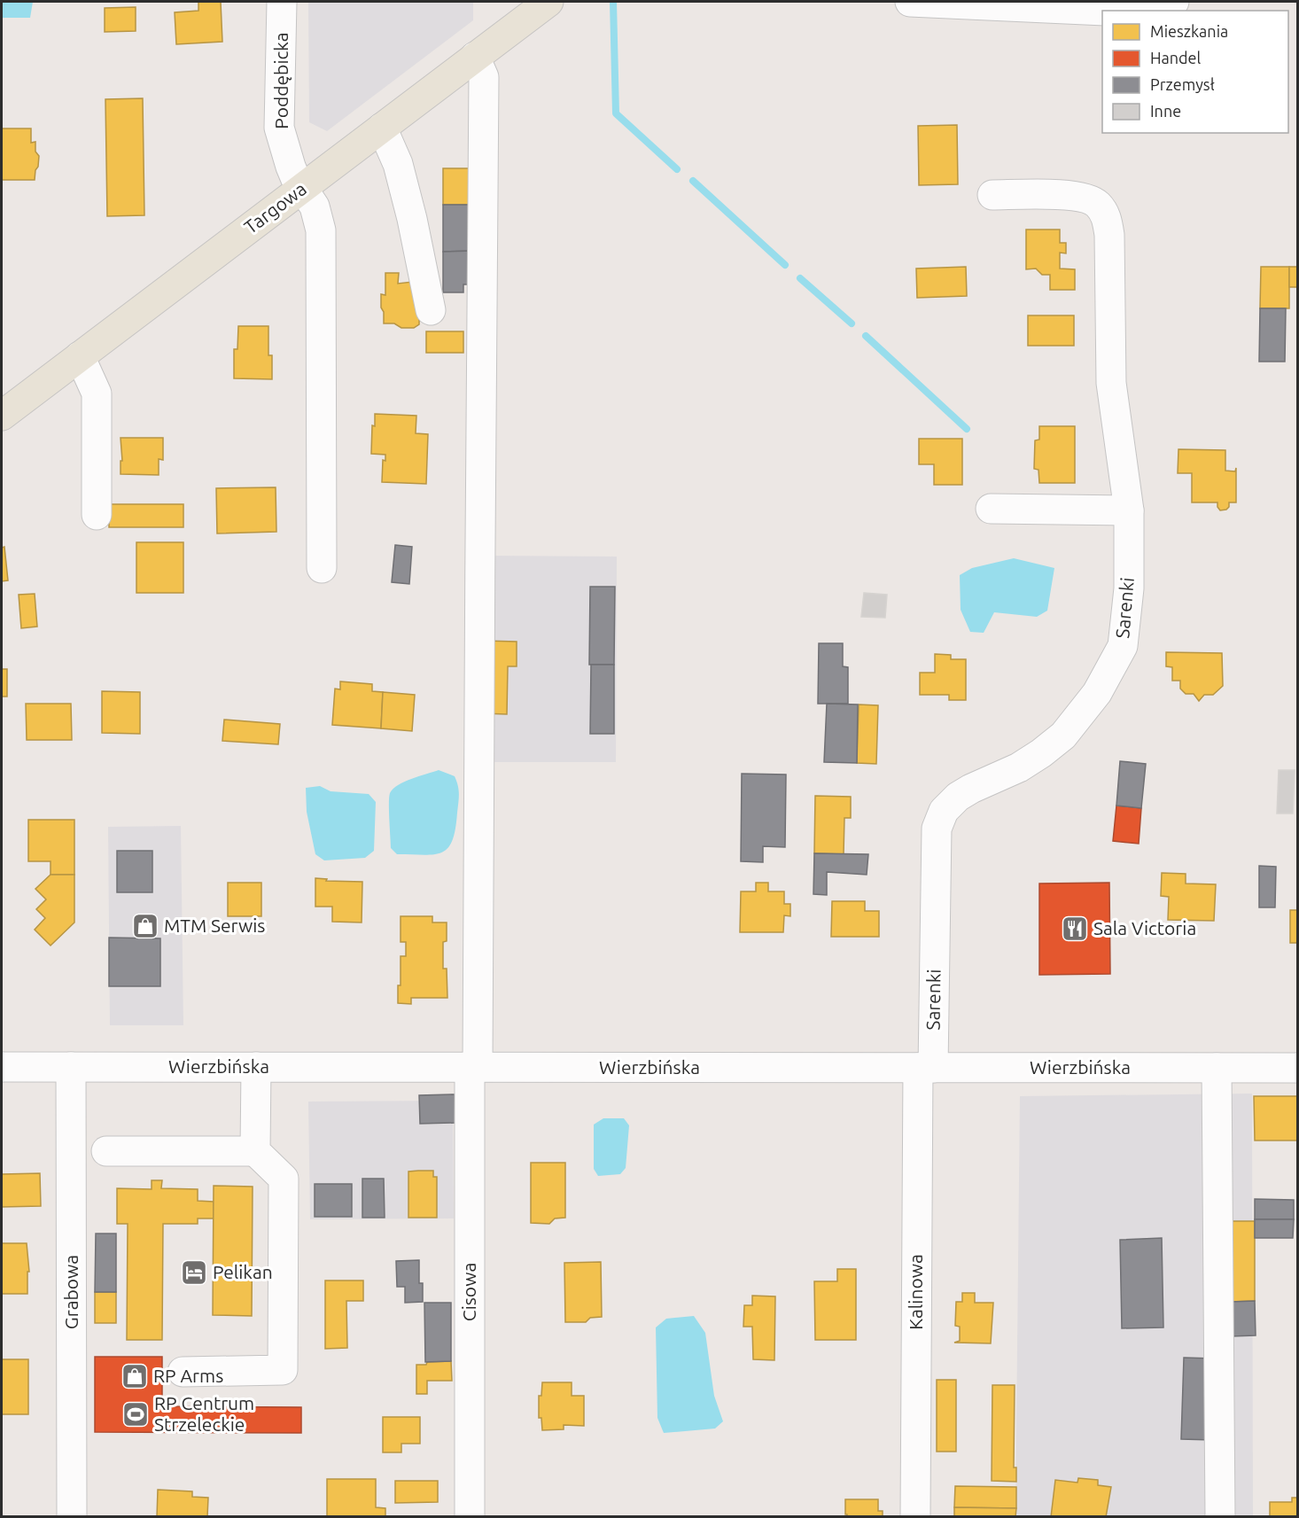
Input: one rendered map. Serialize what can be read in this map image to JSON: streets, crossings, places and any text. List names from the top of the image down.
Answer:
{
  "streets": {
    "main road": ["Targowa"],
    "street": [
      "Poddębicka",
      "Sarenki",
      "Wierzbińska",
      "Grabowa",
      "Cisowa",
      "Kalinowa"
    ]
  },
  "crossings": [
    ["Poddębicka", "Targowa"],
    ["Targowa", "Cisowa"],
    ["Sarenki", "Wierzbińska"],
    ["Sarenki", "Kalinowa"],
    ["Wierzbińska", "Grabowa"],
    ["Wierzbińska", "Cisowa"],
    ["Wierzbińska", "Kalinowa"]
  ],
  "places": {
    "shop": ["MTM Serwis", "RP Arms"],
    "restaurant": ["Sala Victoria"],
    "hotel": ["Pelikan"],
    "sports": ["RP Centrum Strzeleckie"]
  },
  "legend": [
    "Mieszkania",
    "Handel",
    "Przemysł",
    "Inne"
  ]
}
